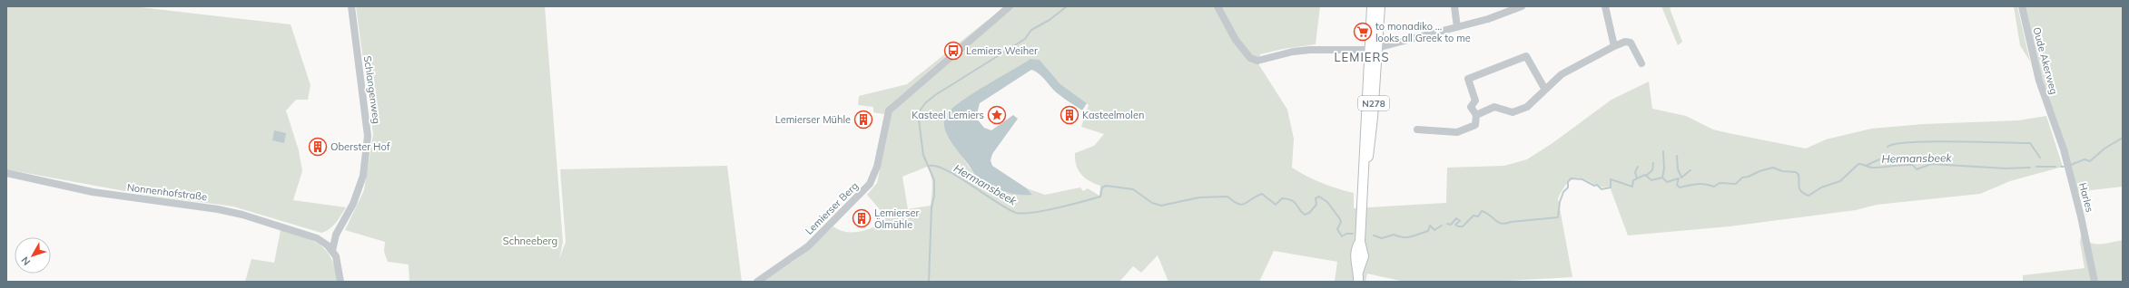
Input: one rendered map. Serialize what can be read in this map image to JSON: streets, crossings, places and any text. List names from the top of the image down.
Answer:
{
  "streets": {
    "main road": ["N278"],
    "street": [
      "Oude Akerweg",
      "Schlangenweg",
      "Nonnenhofstraße",
      "Harles",
      "Lemierser Berg"
    ]
  },
  "crossings": [
    ["Oude Akerweg", "Harles"],
    ["Schlangenweg", "Nonnenhofstraße"]
  ],
  "districts": ["LEMIERS"],
  "water": ["Hermansbeek"],
  "parks": ["Schneeberg"],
  "places": {
    "supermarket": ["to monadiko ... looks all Greek to me"],
    "bus stop": ["Lemiers Weiher"],
    "place": ["Kasteel Lemiers"],
    "building": [
      "Kasteelmolen",
      "Lemierser Mühle",
      "Oberster Hof",
      "Lemierser Ölmühle"
    ]
  },
  "north": "bottom left"
}
